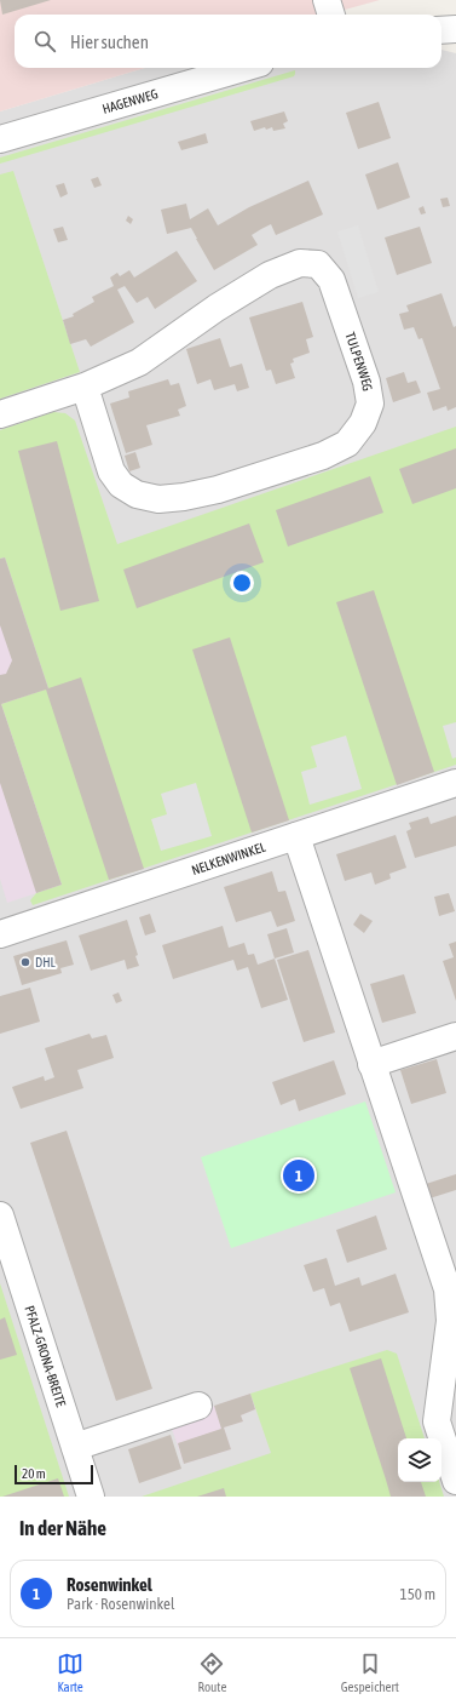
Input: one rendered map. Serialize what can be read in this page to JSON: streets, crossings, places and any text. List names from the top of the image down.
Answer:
{
  "streets": {
    "street": [
      "HAGENWEG",
      "TULPENWEG",
      "NELKENWINKEL",
      "PFALZ-GRONA-BREITE"
    ]
  },
  "places": ["DHL"],
  "scale_bar": "20 m",
  "page": {
    "search": "Hier suchen",
    "pins": "1",
    "scale": "20 m",
    "heading": "In der Nähe",
    "list": [
      {
        "mark": "1",
        "name": "Rosenwinkel",
        "note": "Park · Rosenwinkel",
        "value": "150 m"
      }
    ],
    "nav": ["Karte", "Route", "Gespeichert"]
  }
}
